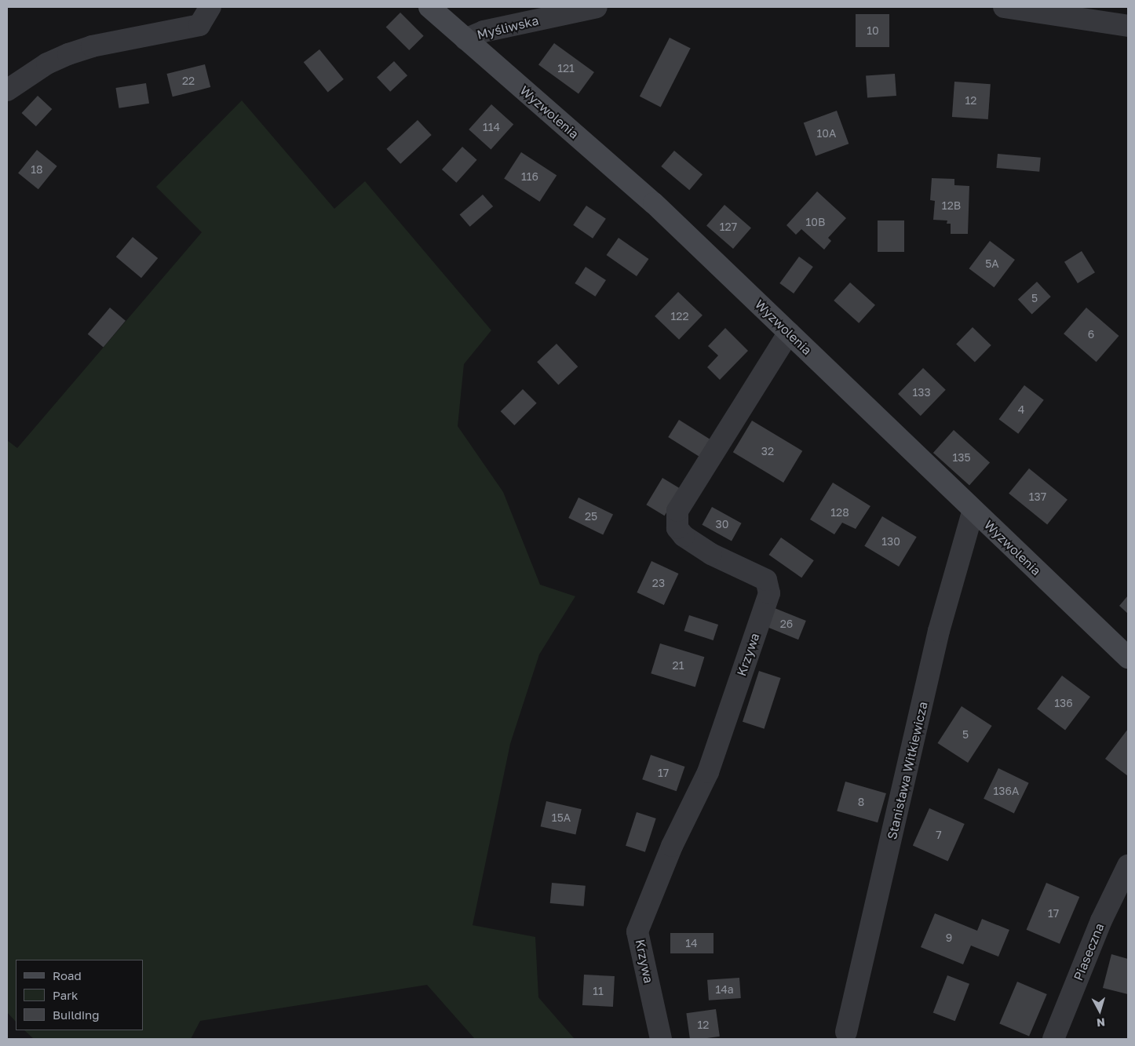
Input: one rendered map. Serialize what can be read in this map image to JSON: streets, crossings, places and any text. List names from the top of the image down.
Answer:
{
  "streets": {
    "street": [
      "Myśliwska",
      "Wyzwolenia",
      "Krzywa",
      "Stanisława Witkiewicza",
      "Piaseczna"
    ]
  },
  "crossings": [
    ["Myśliwska", "Wyzwolenia"],
    ["Wyzwolenia", "Krzywa"],
    ["Wyzwolenia", "Stanisława Witkiewicza"]
  ],
  "house_numbers": [
    "10",
    "121",
    "22",
    "12",
    "114",
    "10A",
    "18",
    "116",
    "12B",
    "10B",
    "127",
    "5A",
    "5",
    "122",
    "6",
    "133",
    "4",
    "32",
    "135",
    "137",
    "128",
    "25",
    "30",
    "130",
    "23",
    "26",
    "21",
    "136",
    "5",
    "17",
    "136A",
    "8",
    "15A",
    "7",
    "17",
    "9",
    "14",
    "14a",
    "11",
    "12"
  ],
  "legend": ["Road", "Park", "Building"],
  "north": "bottom"
}
